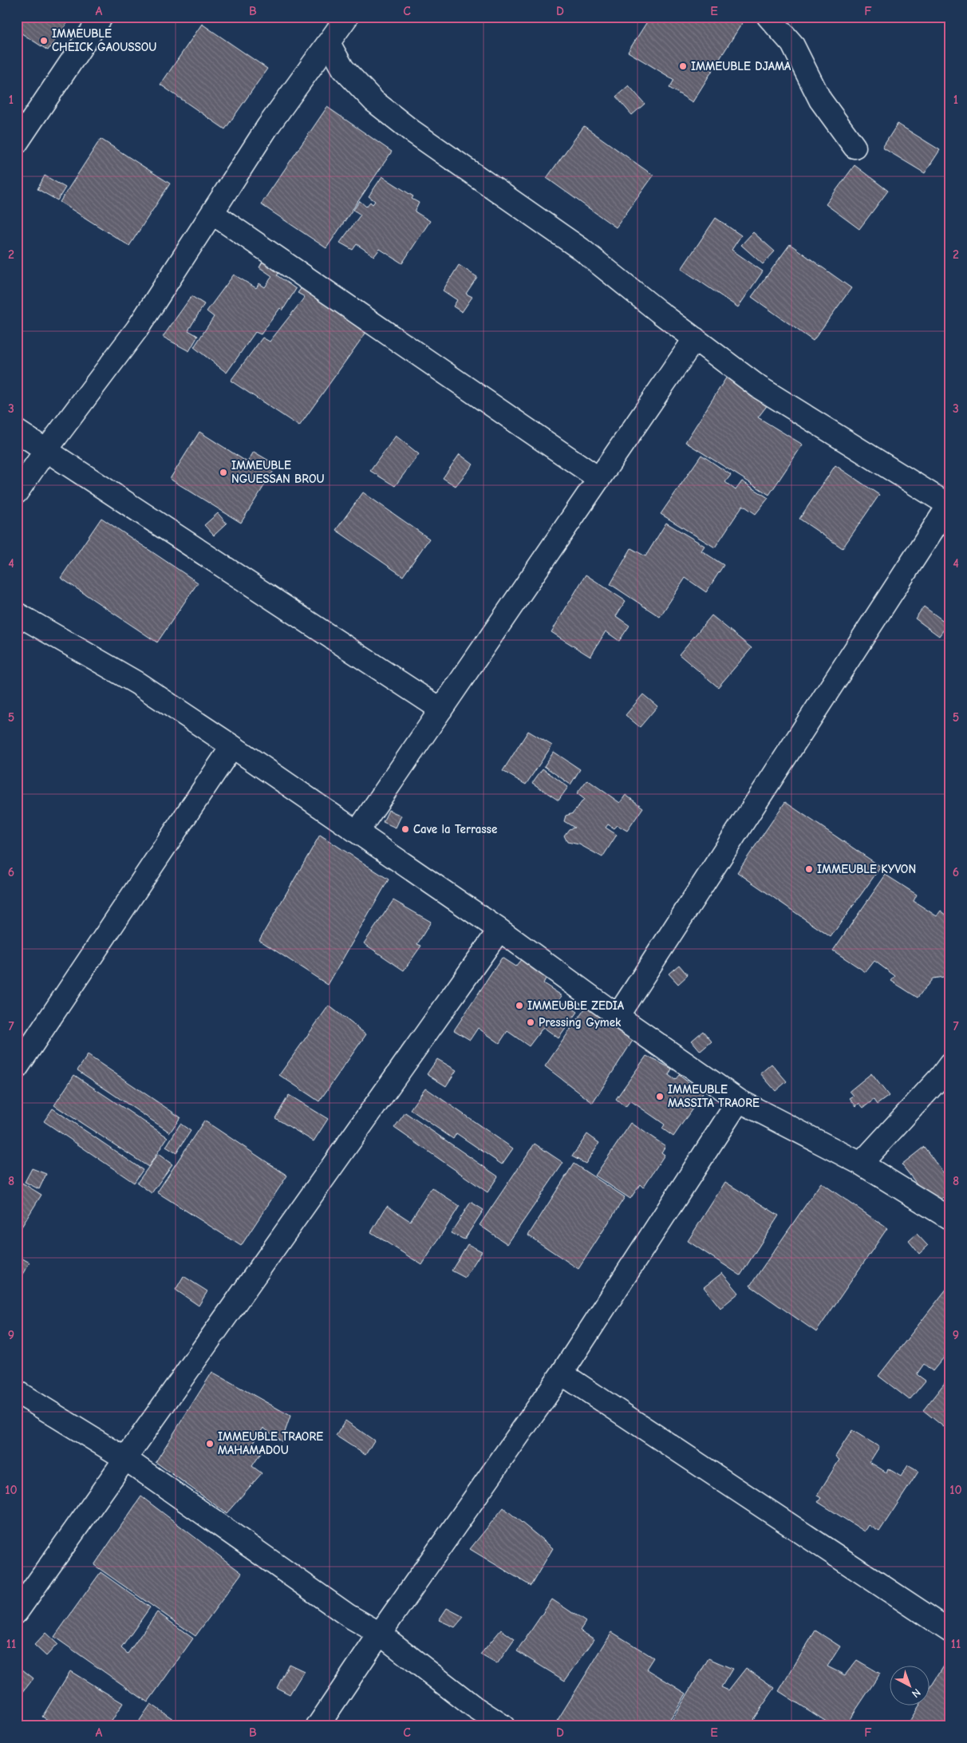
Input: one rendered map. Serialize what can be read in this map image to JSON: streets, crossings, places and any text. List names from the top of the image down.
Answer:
{
  "places": [
    "IMMEUBLE CHEICK GAOUSSOU",
    "IMMEUBLE DJAMA",
    "IMMEUBLE NGUESSAN BROU",
    "Cave la Terrasse",
    "IMMEUBLE KYVON",
    "IMMEUBLE ZEDIA",
    "Pressing Gymek",
    "IMMEUBLE MASSITA TRAORE",
    "IMMEUBLE TRAORE MAHAMADOU"
  ],
  "north": "bottom right",
  "grid": {
    "columns": [
      "A",
      "B",
      "C",
      "D",
      "E",
      "F"
    ],
    "rows": [
      "1",
      "2",
      "3",
      "4",
      "5",
      "6",
      "7",
      "8",
      "9",
      "10",
      "11"
    ]
  }
}
